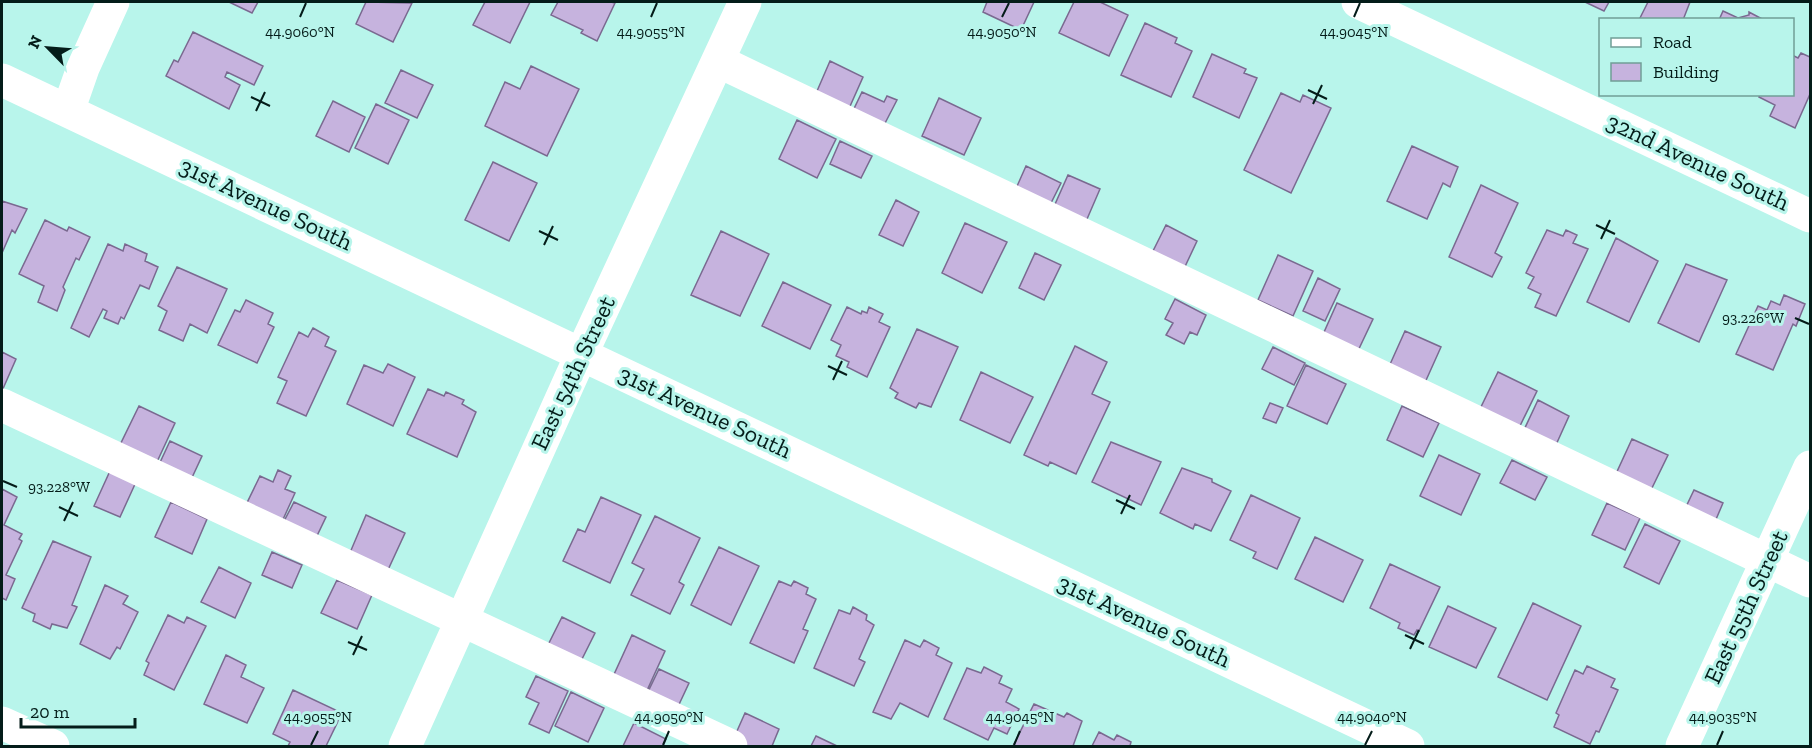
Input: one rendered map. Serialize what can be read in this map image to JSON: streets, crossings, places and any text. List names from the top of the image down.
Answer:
{
  "streets": {
    "street": [
      "32nd Avenue South",
      "31st Avenue South",
      "East 54th Street",
      "East 55th Street"
    ]
  },
  "crossings": [
    ["31st Avenue South", "East 54th Street"]
  ],
  "legend": ["Road", "Building"],
  "scale_bar": "20 m",
  "north": "top left",
  "coordinates": [
    "44.9060°N",
    "44.9055°N",
    "44.9050°N",
    "44.9045°N",
    "93.226°W",
    "93.228°W",
    "44.9040°N",
    "44.9035°N"
  ]
}
